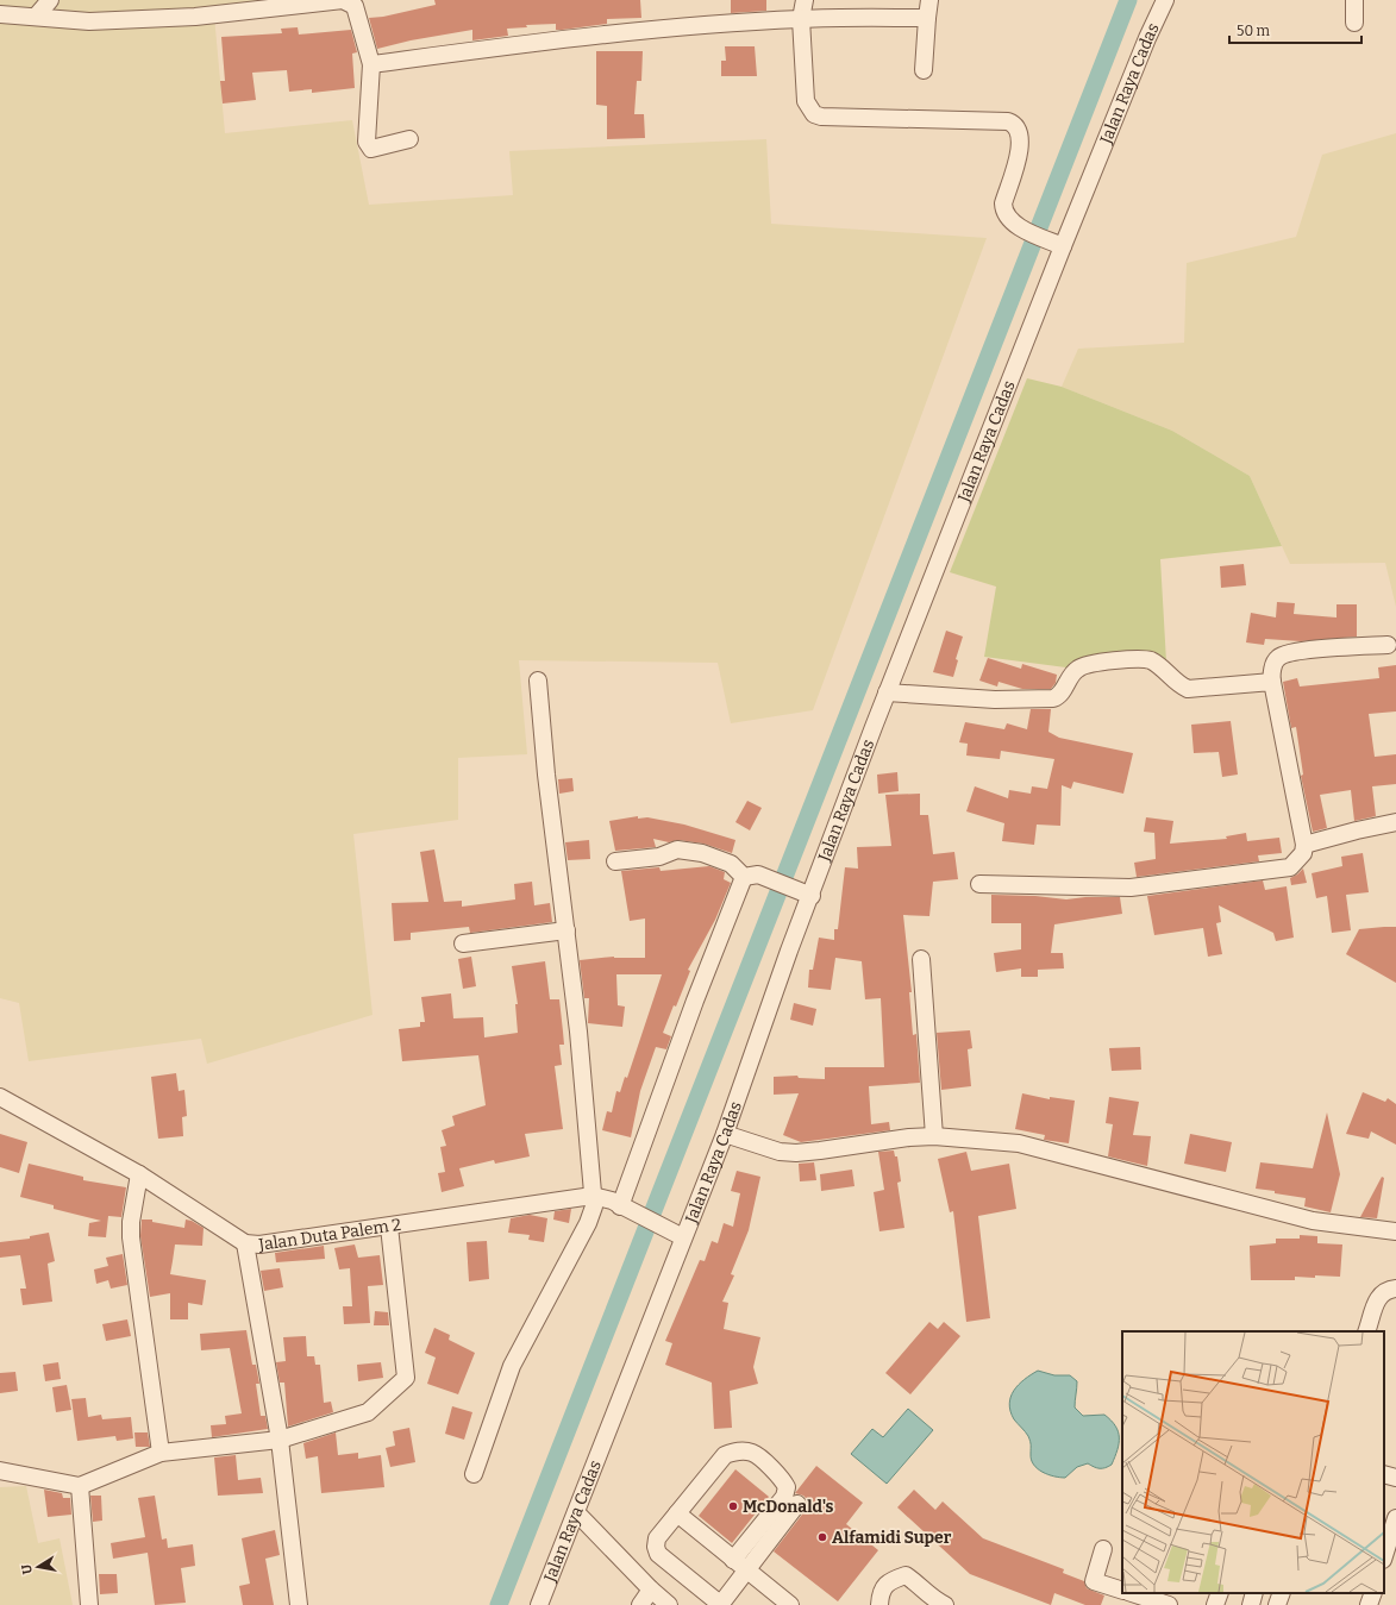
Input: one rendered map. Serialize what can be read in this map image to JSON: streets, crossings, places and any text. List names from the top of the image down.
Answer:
{
  "streets": {
    "street": ["Jalan Raya Cadas", "Jalan Duta Palem 2"]
  },
  "crossings": [
    ["Jalan Raya Cadas", "Jalan Duta Palem 2"]
  ],
  "places": ["McDonald's", "Alfamidi Super"],
  "scale_bar": "50 m",
  "north": "left"
}
